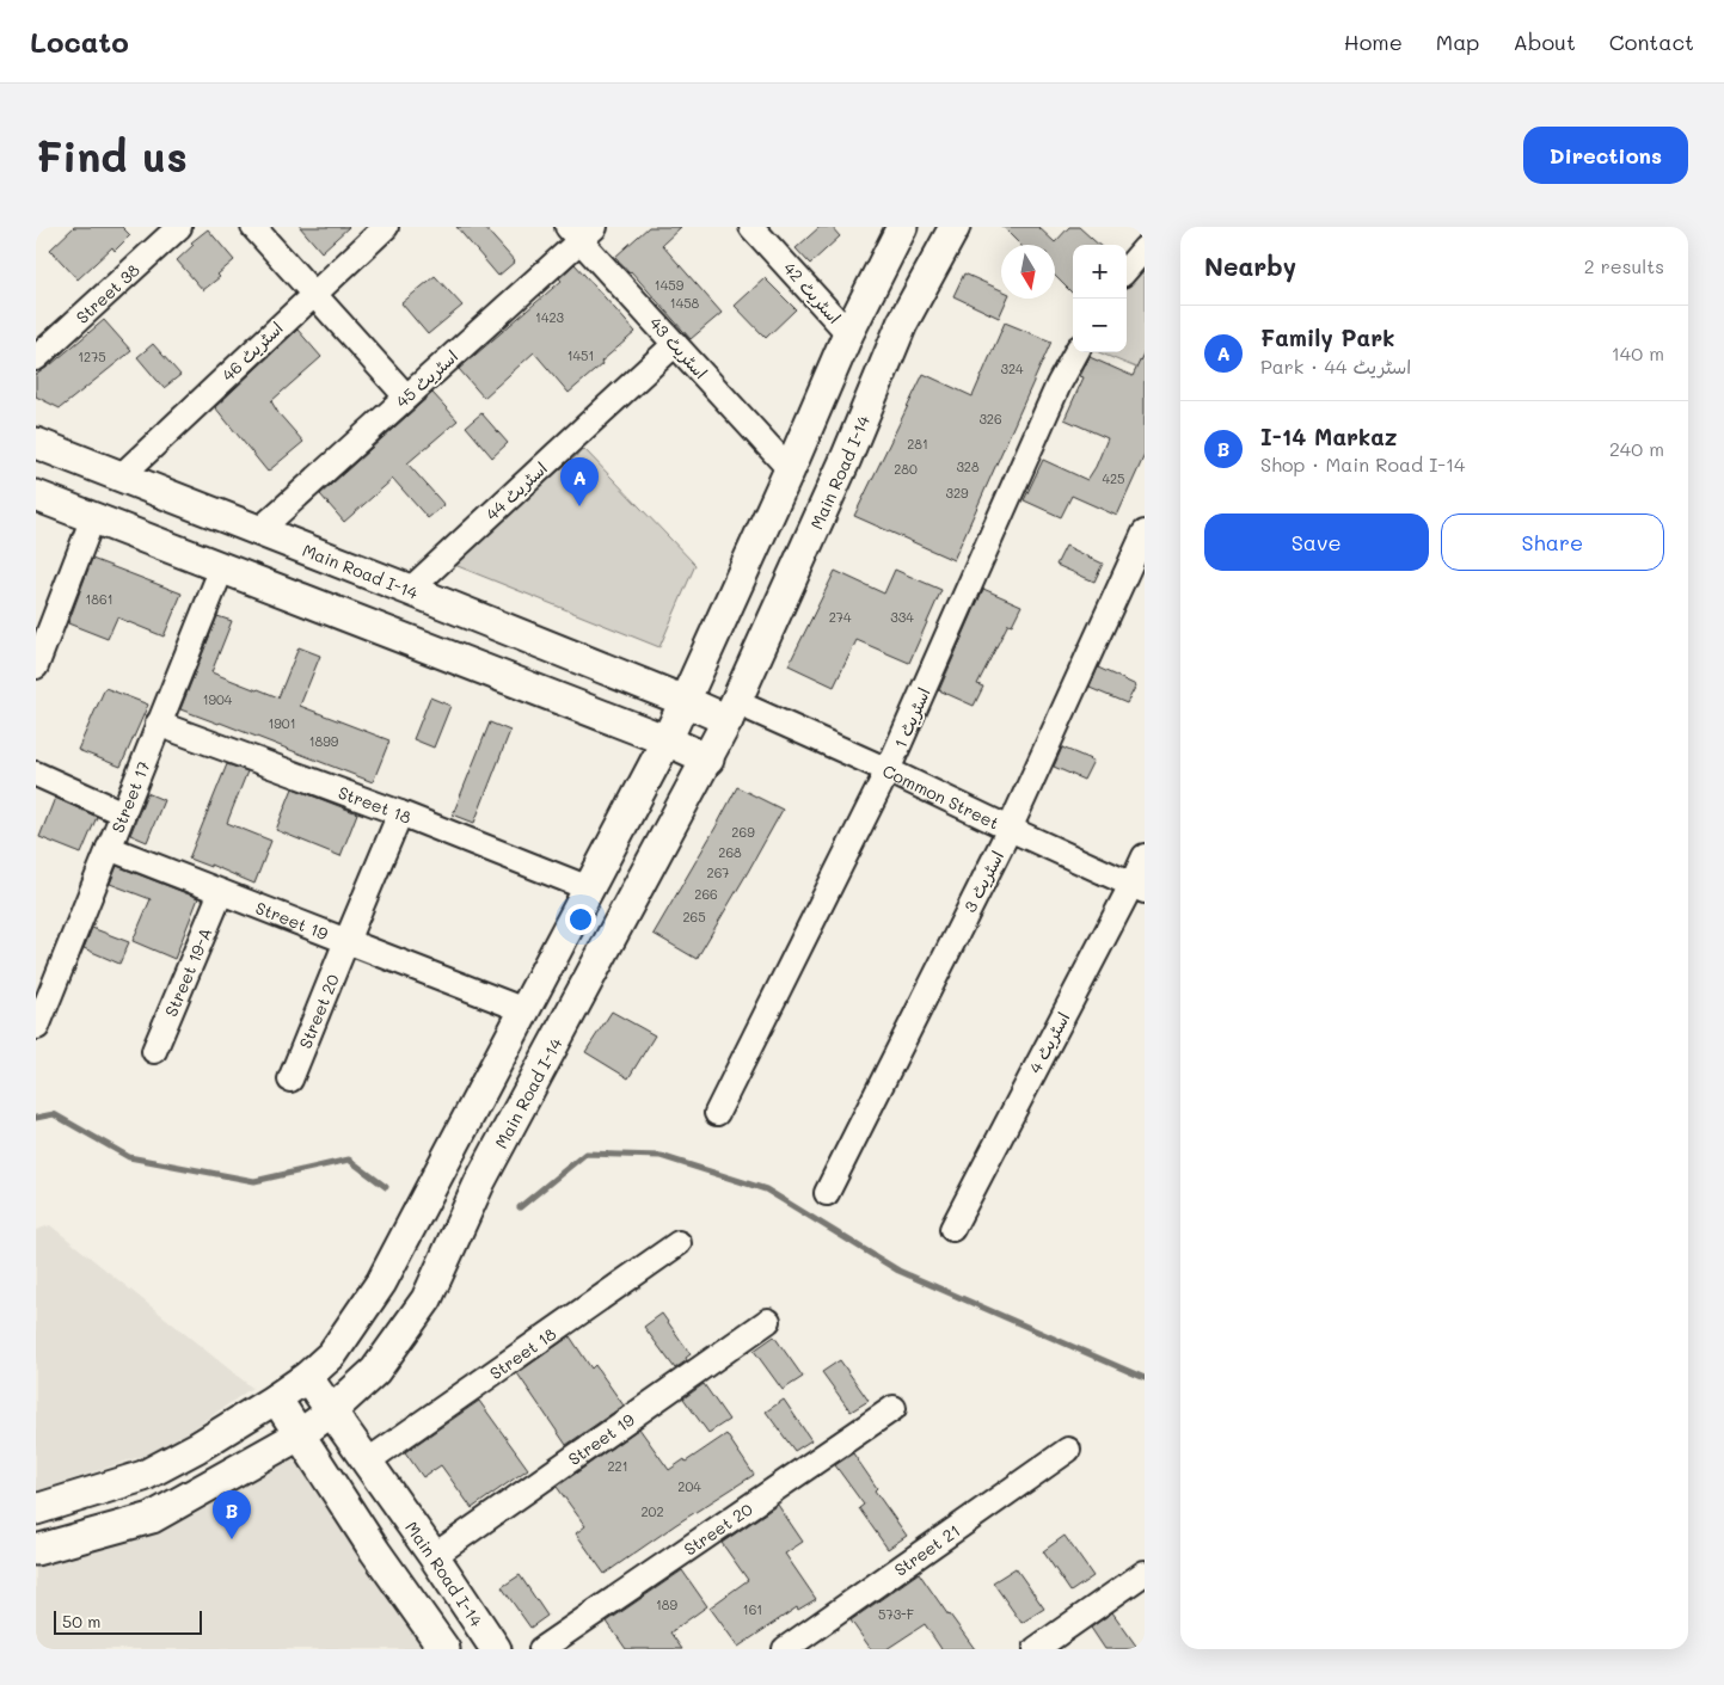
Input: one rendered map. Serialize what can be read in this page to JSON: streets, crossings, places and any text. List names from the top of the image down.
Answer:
{
  "streets": {
    "main road": ["Main Road I-14"],
    "street": [
      "Street 38",
      "اسٹریٹ 42",
      "اسٹریٹ 43",
      "اسٹریٹ 46",
      "اسٹریٹ 45",
      "اسٹریٹ 44",
      "اسٹریٹ 1",
      "Common Street",
      "Street 17",
      "Street 18",
      "اسٹریٹ 3",
      "Street 19",
      "Street 19-A",
      "Street 20",
      "اسٹریٹ 4",
      "Street 21"
    ]
  },
  "crossings": [
    ["اسٹریٹ 43", "اسٹریٹ 45"],
    ["اسٹریٹ 43", "اسٹریٹ 44"],
    ["اسٹریٹ 46", "Main Road I-14"],
    ["اسٹریٹ 45", "Main Road I-14"],
    ["Main Road I-14", "اسٹریٹ 44"],
    ["Main Road I-14", "Common Street"],
    ["Main Road I-14", "Street 18"],
    ["Main Road I-14", "Street 19"],
    ["اسٹریٹ 1", "Common Street"],
    ["Common Street", "اسٹریٹ 3"],
    ["Common Street", "اسٹریٹ 4"],
    ["Street 17", "Street 18"],
    ["Street 17", "Street 19"],
    ["Street 18", "Street 19"],
    ["Street 19", "Street 19-A"],
    ["Street 19", "Street 20"]
  ],
  "house_numbers": [
    "1459",
    "1458",
    "1423",
    "1451",
    "1275",
    "324",
    "326",
    "281",
    "328",
    "280",
    "425",
    "329",
    "1861",
    "274",
    "334",
    "1904",
    "1901",
    "1899",
    "269",
    "268",
    "267",
    "266",
    "265",
    "221",
    "204",
    "202",
    "189",
    "161",
    "573-F"
  ],
  "scale_bar": "50 m",
  "north": "bottom",
  "page": {
    "header": "Locato",
    "nav": [
      "Home",
      "Map",
      "About",
      "Contact"
    ],
    "buttons": [
      "Directions",
      ["Save", "Share"]
    ],
    "title": "Find us",
    "heading": ["Nearby", "2 results"],
    "map_buttons": ["+", "−"],
    "list": [
      {
        "mark": "A",
        "name": "Family Park",
        "note": "Park · اسٹریٹ 44",
        "value": "140 m"
      },
      {
        "mark": "B",
        "name": "I-14 Markaz",
        "note": "Shop · Main Road I-14",
        "value": "240 m"
      }
    ],
    "pins": ["A", "B"],
    "scale": "50 m"
  }
}
